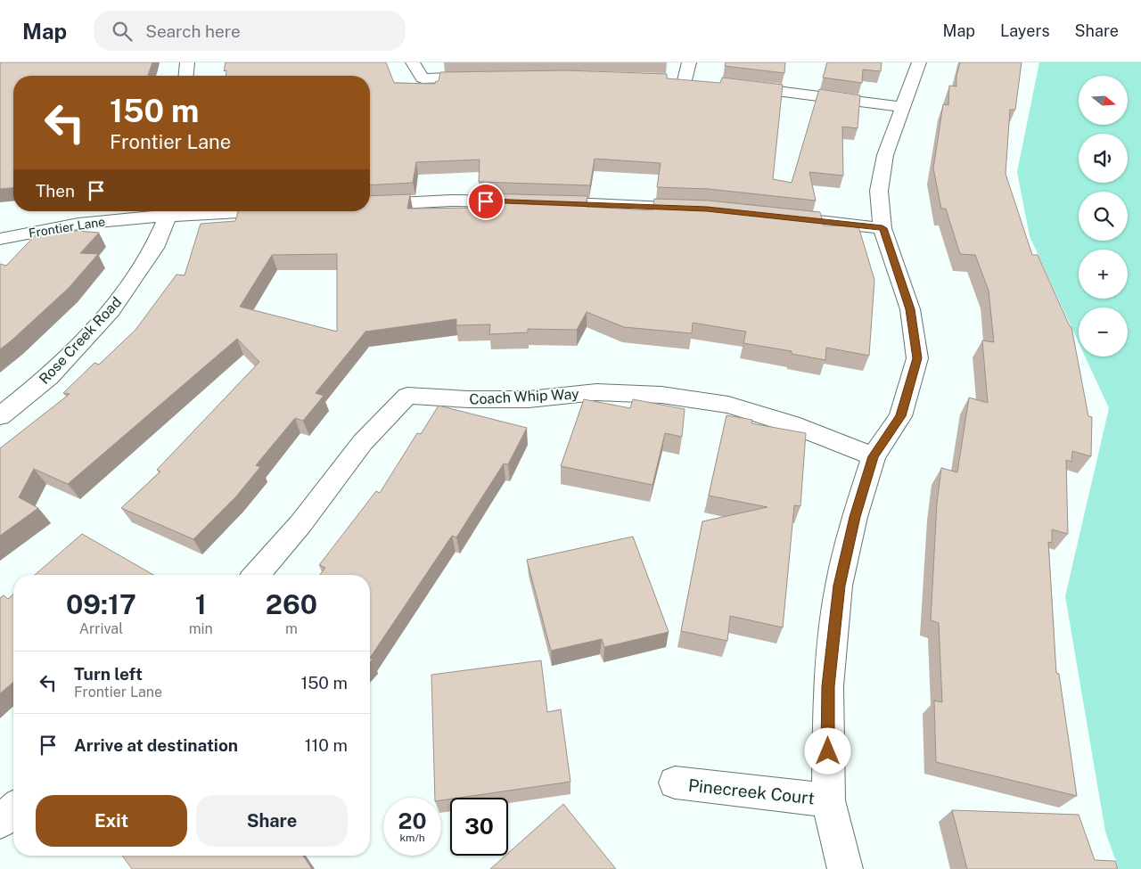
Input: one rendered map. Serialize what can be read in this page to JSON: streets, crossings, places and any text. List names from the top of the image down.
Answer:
{
  "streets": {
    "street": [
      "Frontier Lane",
      "Rose Creek Road",
      "Coach Whip Way",
      "Pinecreek Court"
    ]
  },
  "crossings": [
    ["Frontier Lane", "Rose Creek Road"]
  ],
  "north": "right",
  "page": {
    "header": "Map",
    "search": "Search here",
    "nav": ["Map", "Layers", "Share"],
    "map_buttons": ["+", "−"],
    "turn": ["150 m", "Frontier Lane"],
    "then": "Then",
    "eta": [
      "09:17",
      "Arrival",
      "1",
      "min",
      "260",
      "m"
    ],
    "list": [
      {
        "name": "Turn left",
        "note": "Frontier Lane",
        "value": "150 m"
      },
      {
        "name": "Arrive at destination",
        "value": "110 m"
      }
    ],
    "buttons": ["Exit", "Share"],
    "speed": "20 km/h",
    "limit": "30"
  }
}
